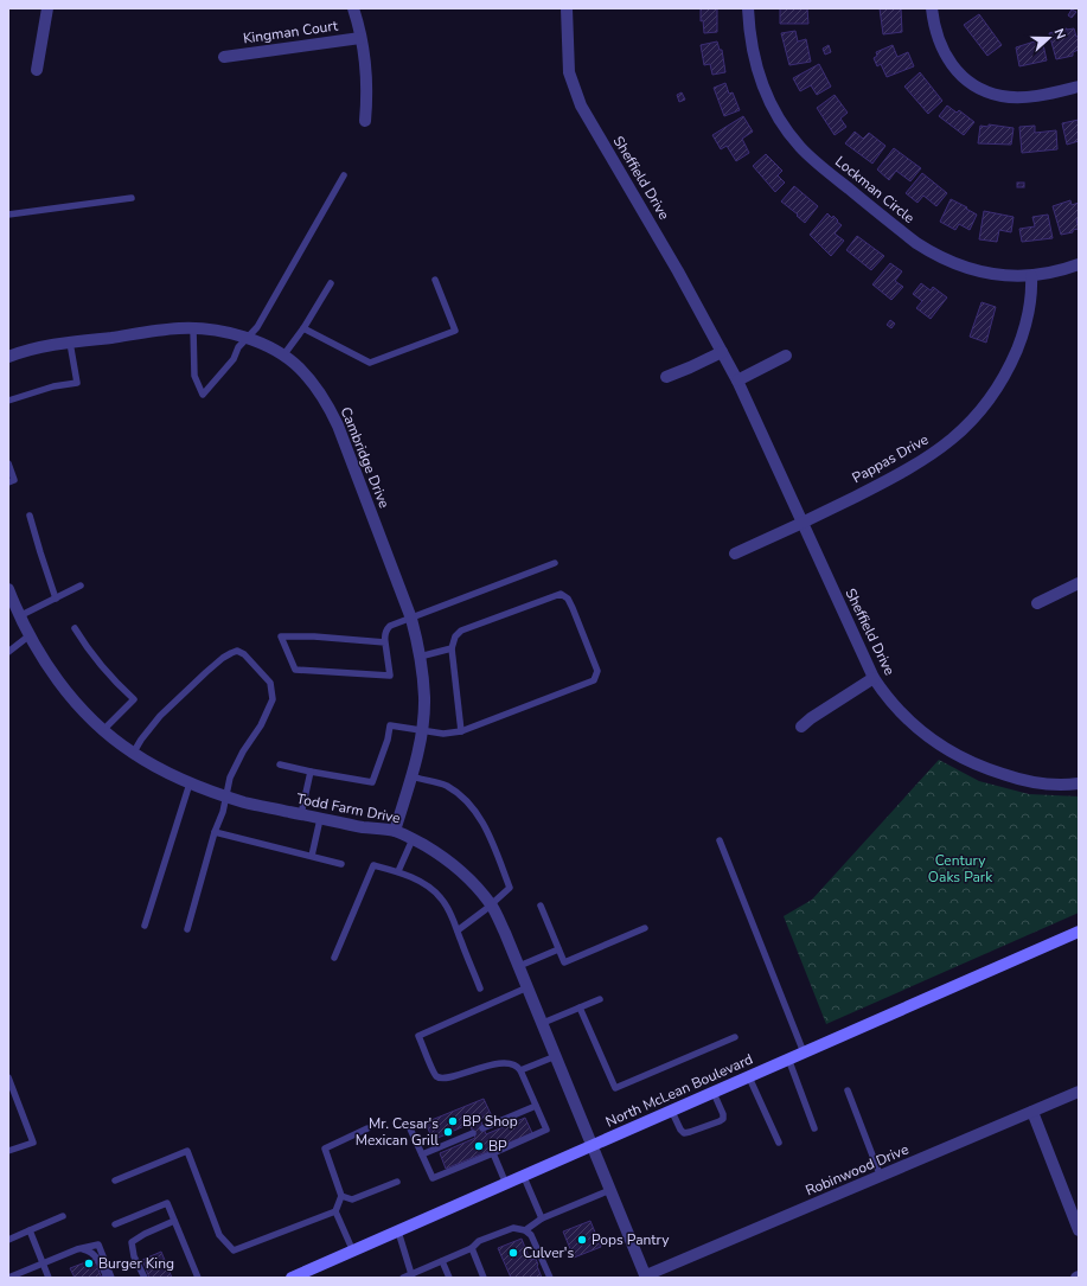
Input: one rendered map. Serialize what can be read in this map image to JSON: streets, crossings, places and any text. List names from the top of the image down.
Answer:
{
  "streets": {
    "main road": ["North McLean Boulevard"],
    "street": [
      "Kingman Court",
      "Sheffield Drive",
      "Lockman Circle",
      "Cambridge Drive",
      "Pappas Drive",
      "Todd Farm Drive",
      "Robinwood Drive"
    ]
  },
  "crossings": [
    ["Sheffield Drive", "Pappas Drive"],
    ["Lockman Circle", "Pappas Drive"],
    ["Cambridge Drive", "Todd Farm Drive"],
    ["Todd Farm Drive", "North McLean Boulevard"],
    ["Todd Farm Drive", "Robinwood Drive"]
  ],
  "parks": ["Century Oaks Park"],
  "places": [
    "BP Shop",
    "Mr. Cesar's Mexican Grill",
    "BP",
    "Pops Pantry",
    "Culver's",
    "Burger King"
  ],
  "north": "right"
}
